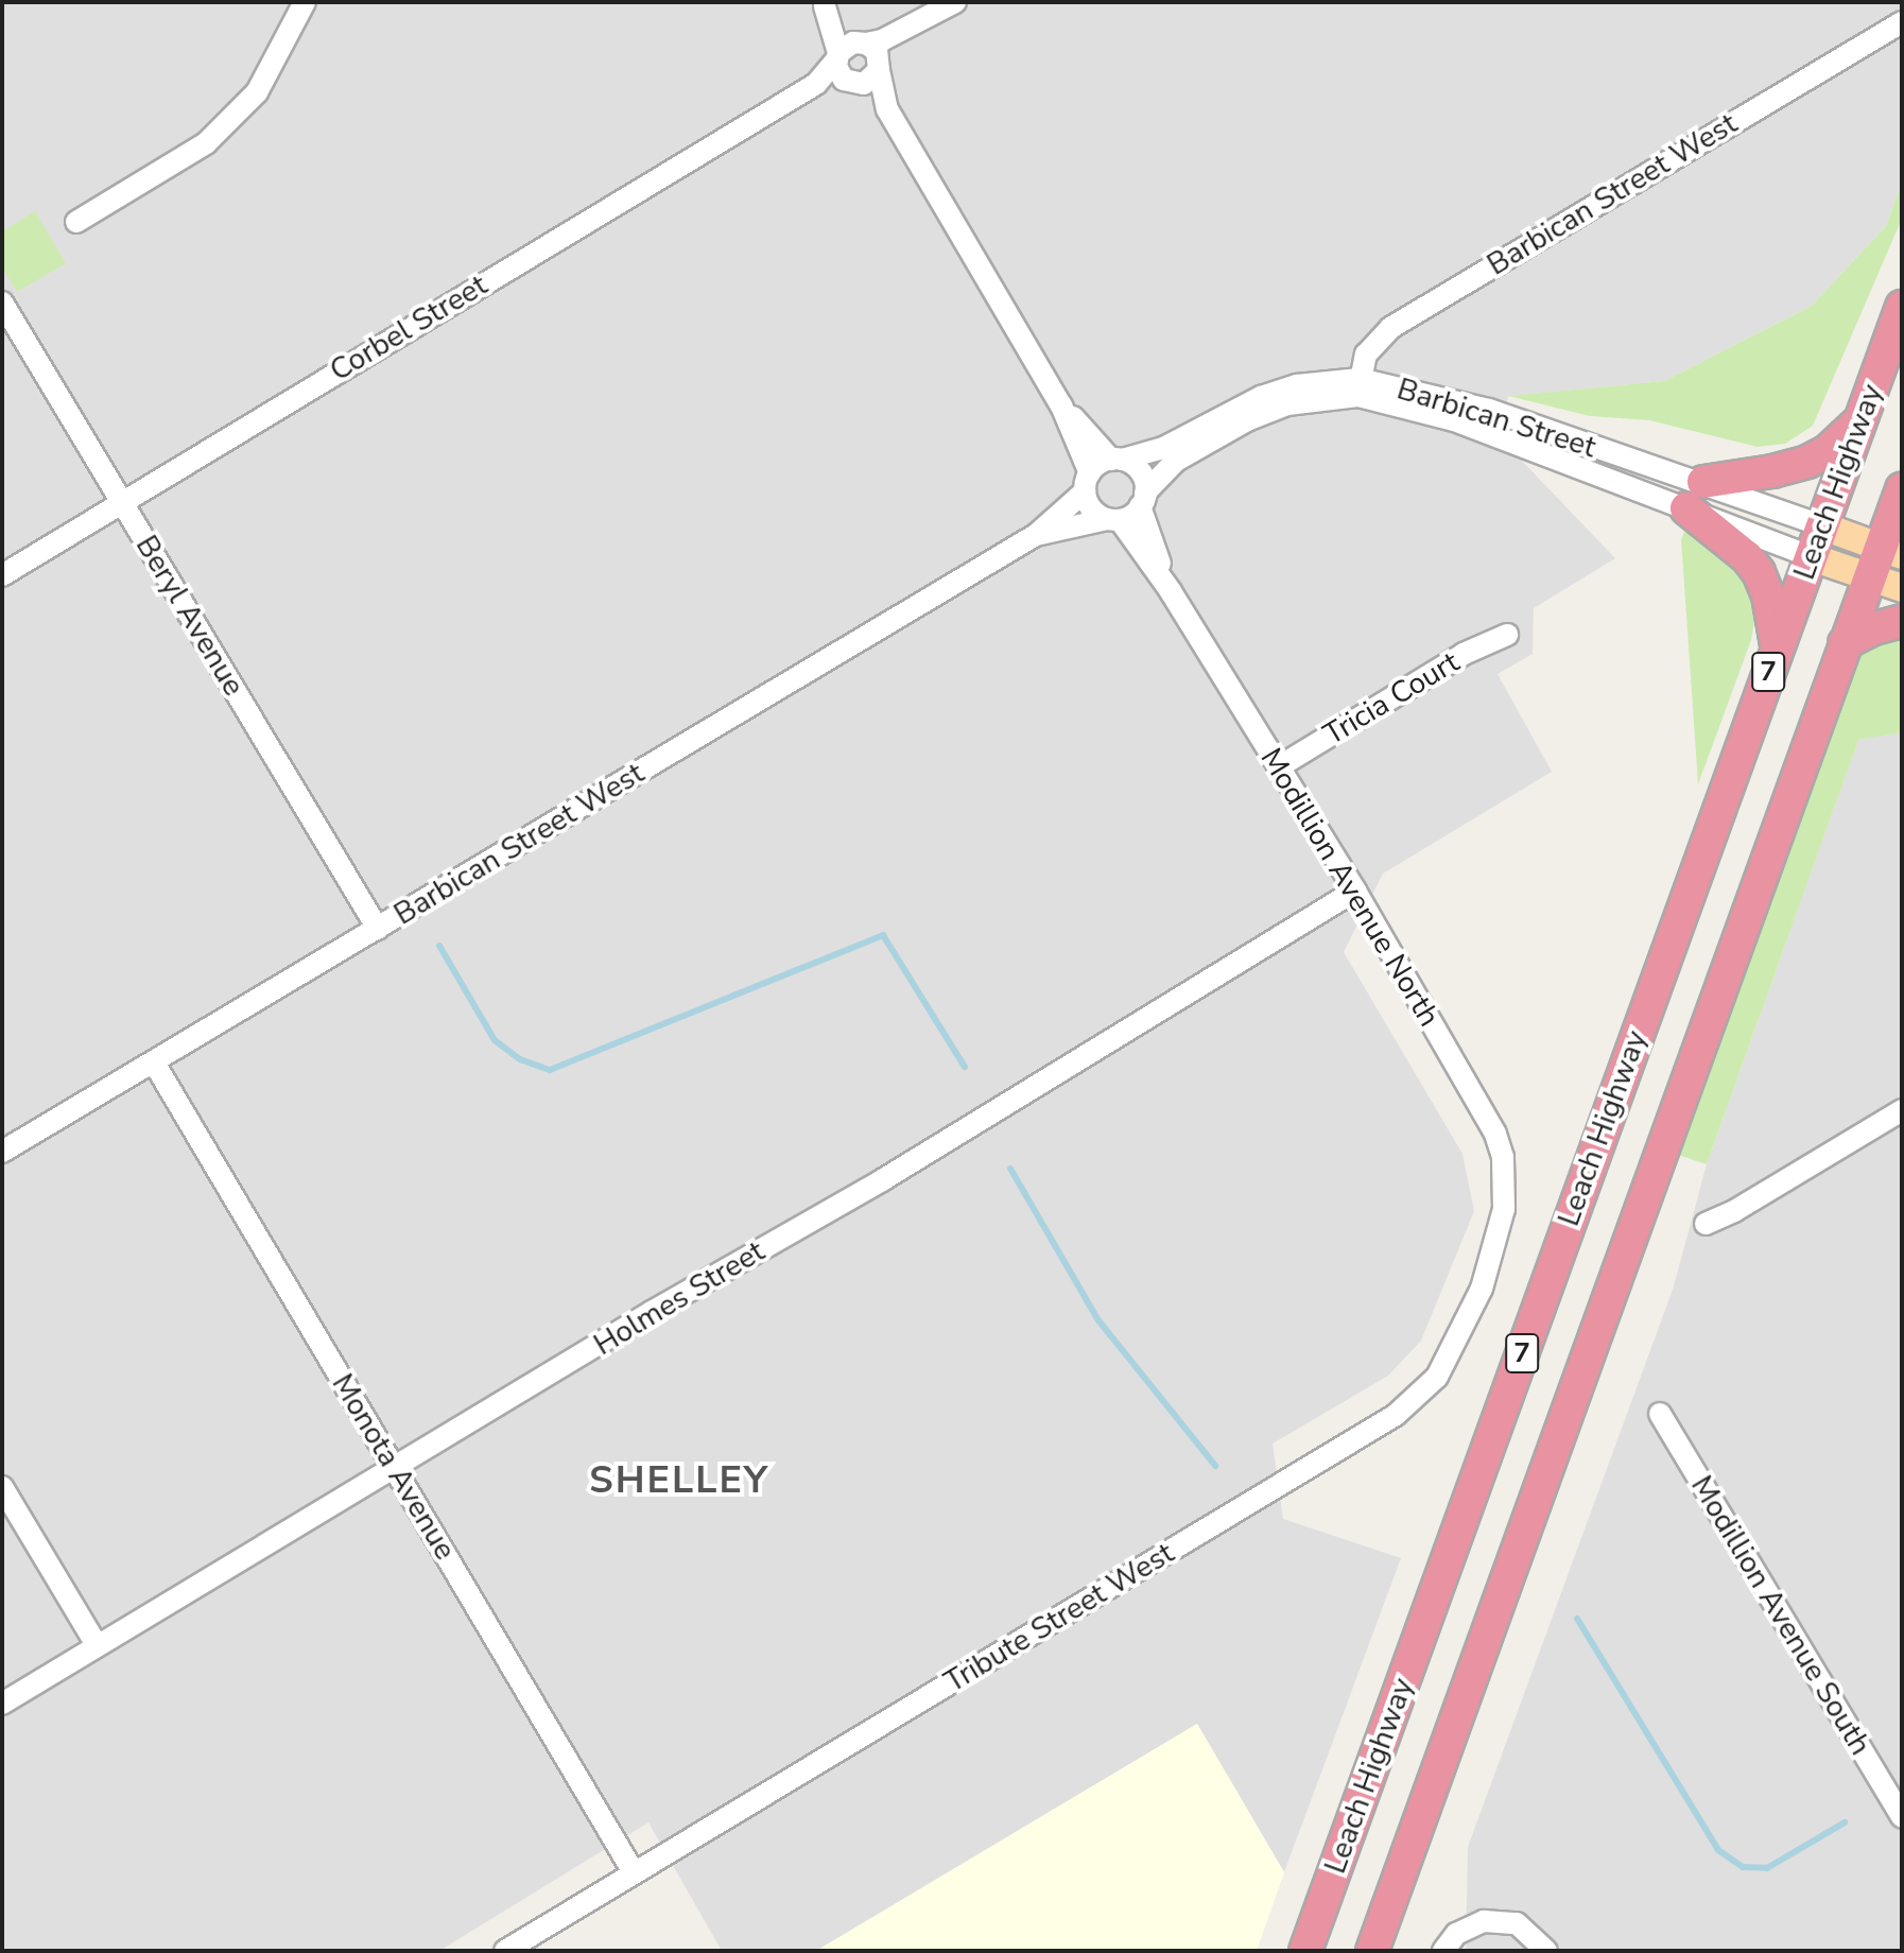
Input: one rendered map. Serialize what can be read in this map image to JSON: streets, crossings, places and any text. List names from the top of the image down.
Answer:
{
  "streets": {
    "highway": ["Leach Highway", "7"],
    "street": [
      "Barbican Street West",
      "Corbel Street",
      "Barbican Street",
      "Beryl Avenue",
      "Tricia Court",
      "Modillion Avenue North",
      "Holmes Street",
      "Monota Avenue",
      "Modillion Avenue South",
      "Tribute Street West"
    ]
  },
  "crossings": [
    ["Barbican Street West", "Barbican Street"],
    ["Barbican Street West", "Beryl Avenue"],
    ["Barbican Street West", "Modillion Avenue North"],
    ["Barbican Street West", "Monota Avenue"],
    ["Corbel Street", "Beryl Avenue"],
    ["Barbican Street", "Leach Highway"],
    ["Barbican Street", "Modillion Avenue North"],
    ["Tricia Court", "Modillion Avenue North"],
    ["Modillion Avenue North", "Holmes Street"],
    ["Modillion Avenue North", "Tribute Street West"],
    ["Holmes Street", "Monota Avenue"],
    ["Monota Avenue", "Tribute Street West"]
  ],
  "districts": ["SHELLEY"]
}
